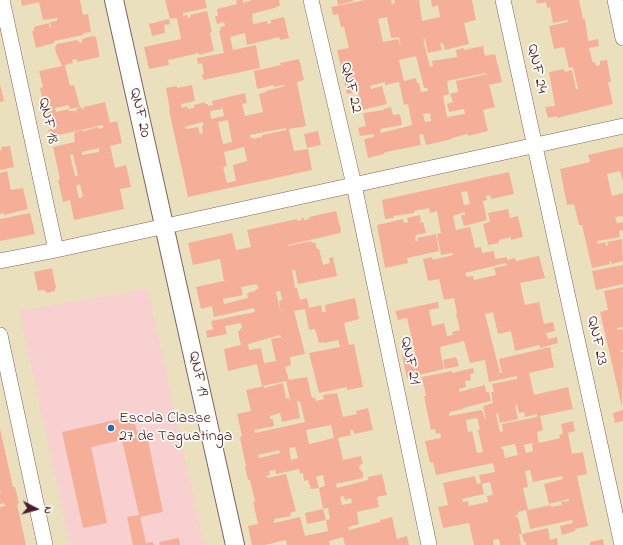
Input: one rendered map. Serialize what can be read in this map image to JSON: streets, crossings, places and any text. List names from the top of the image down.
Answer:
{
  "streets": {
    "street": [
      "QNF 24",
      "QNF 22",
      "QNF 20",
      "QNF 18",
      "QNF 23",
      "QNF 21",
      "QNF 19"
    ]
  },
  "crossings": [
    ["QNF 24", "QNF 23"],
    ["QNF 22", "QNF 21"],
    ["QNF 20", "QNF 19"]
  ],
  "places": ["Escola Classe 27 de Taguatinga"],
  "north": "right"
}
